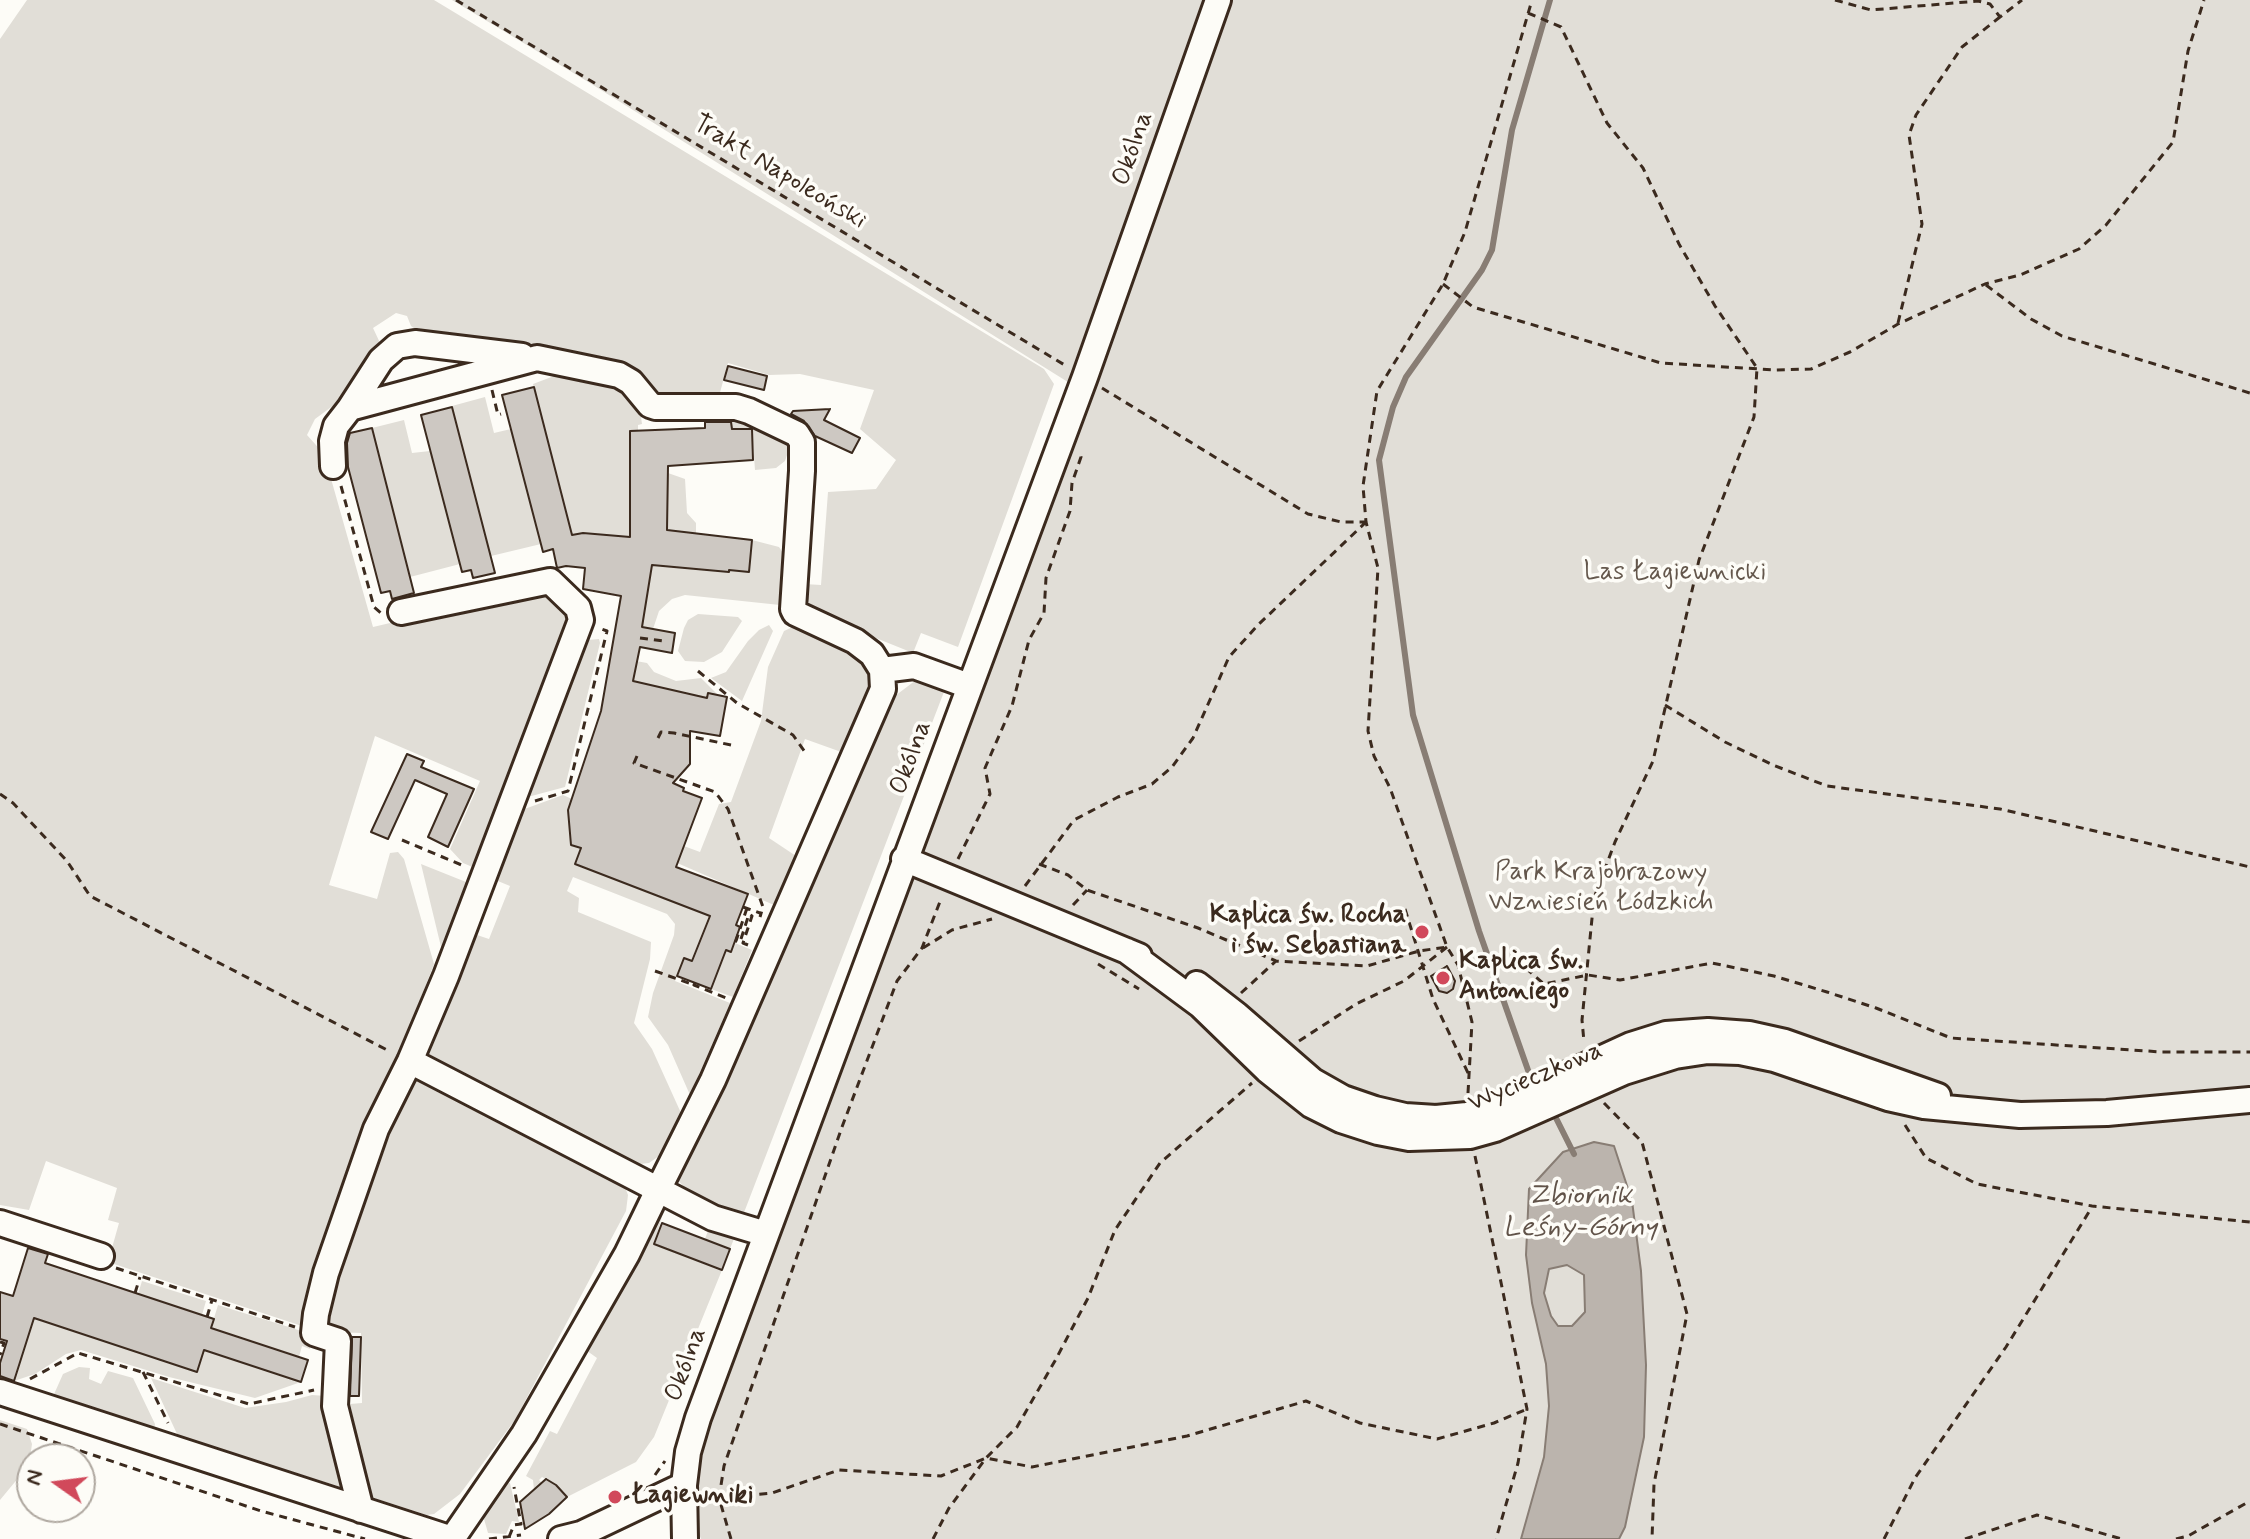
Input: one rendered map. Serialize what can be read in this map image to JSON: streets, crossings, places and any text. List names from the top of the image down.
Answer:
{
  "streets": {
    "street": ["Okólna", "Wycieczkowa"],
    "path": ["Trakt Napoleoński"]
  },
  "crossings": [
    ["Okólna", "Trakt Napoleoński"],
    ["Okólna", "Wycieczkowa"]
  ],
  "water": ["Zbiornik Leśny-Górny"],
  "parks": ["Las Łagiewnicki", "Park Krajobrazowy Wzniesień Łódzkich"],
  "places": ["Kaplica św. Rocha i św. Sebastiana", "Kaplica św. Antoniego", "Łagiewniki"],
  "north": "left"
}
